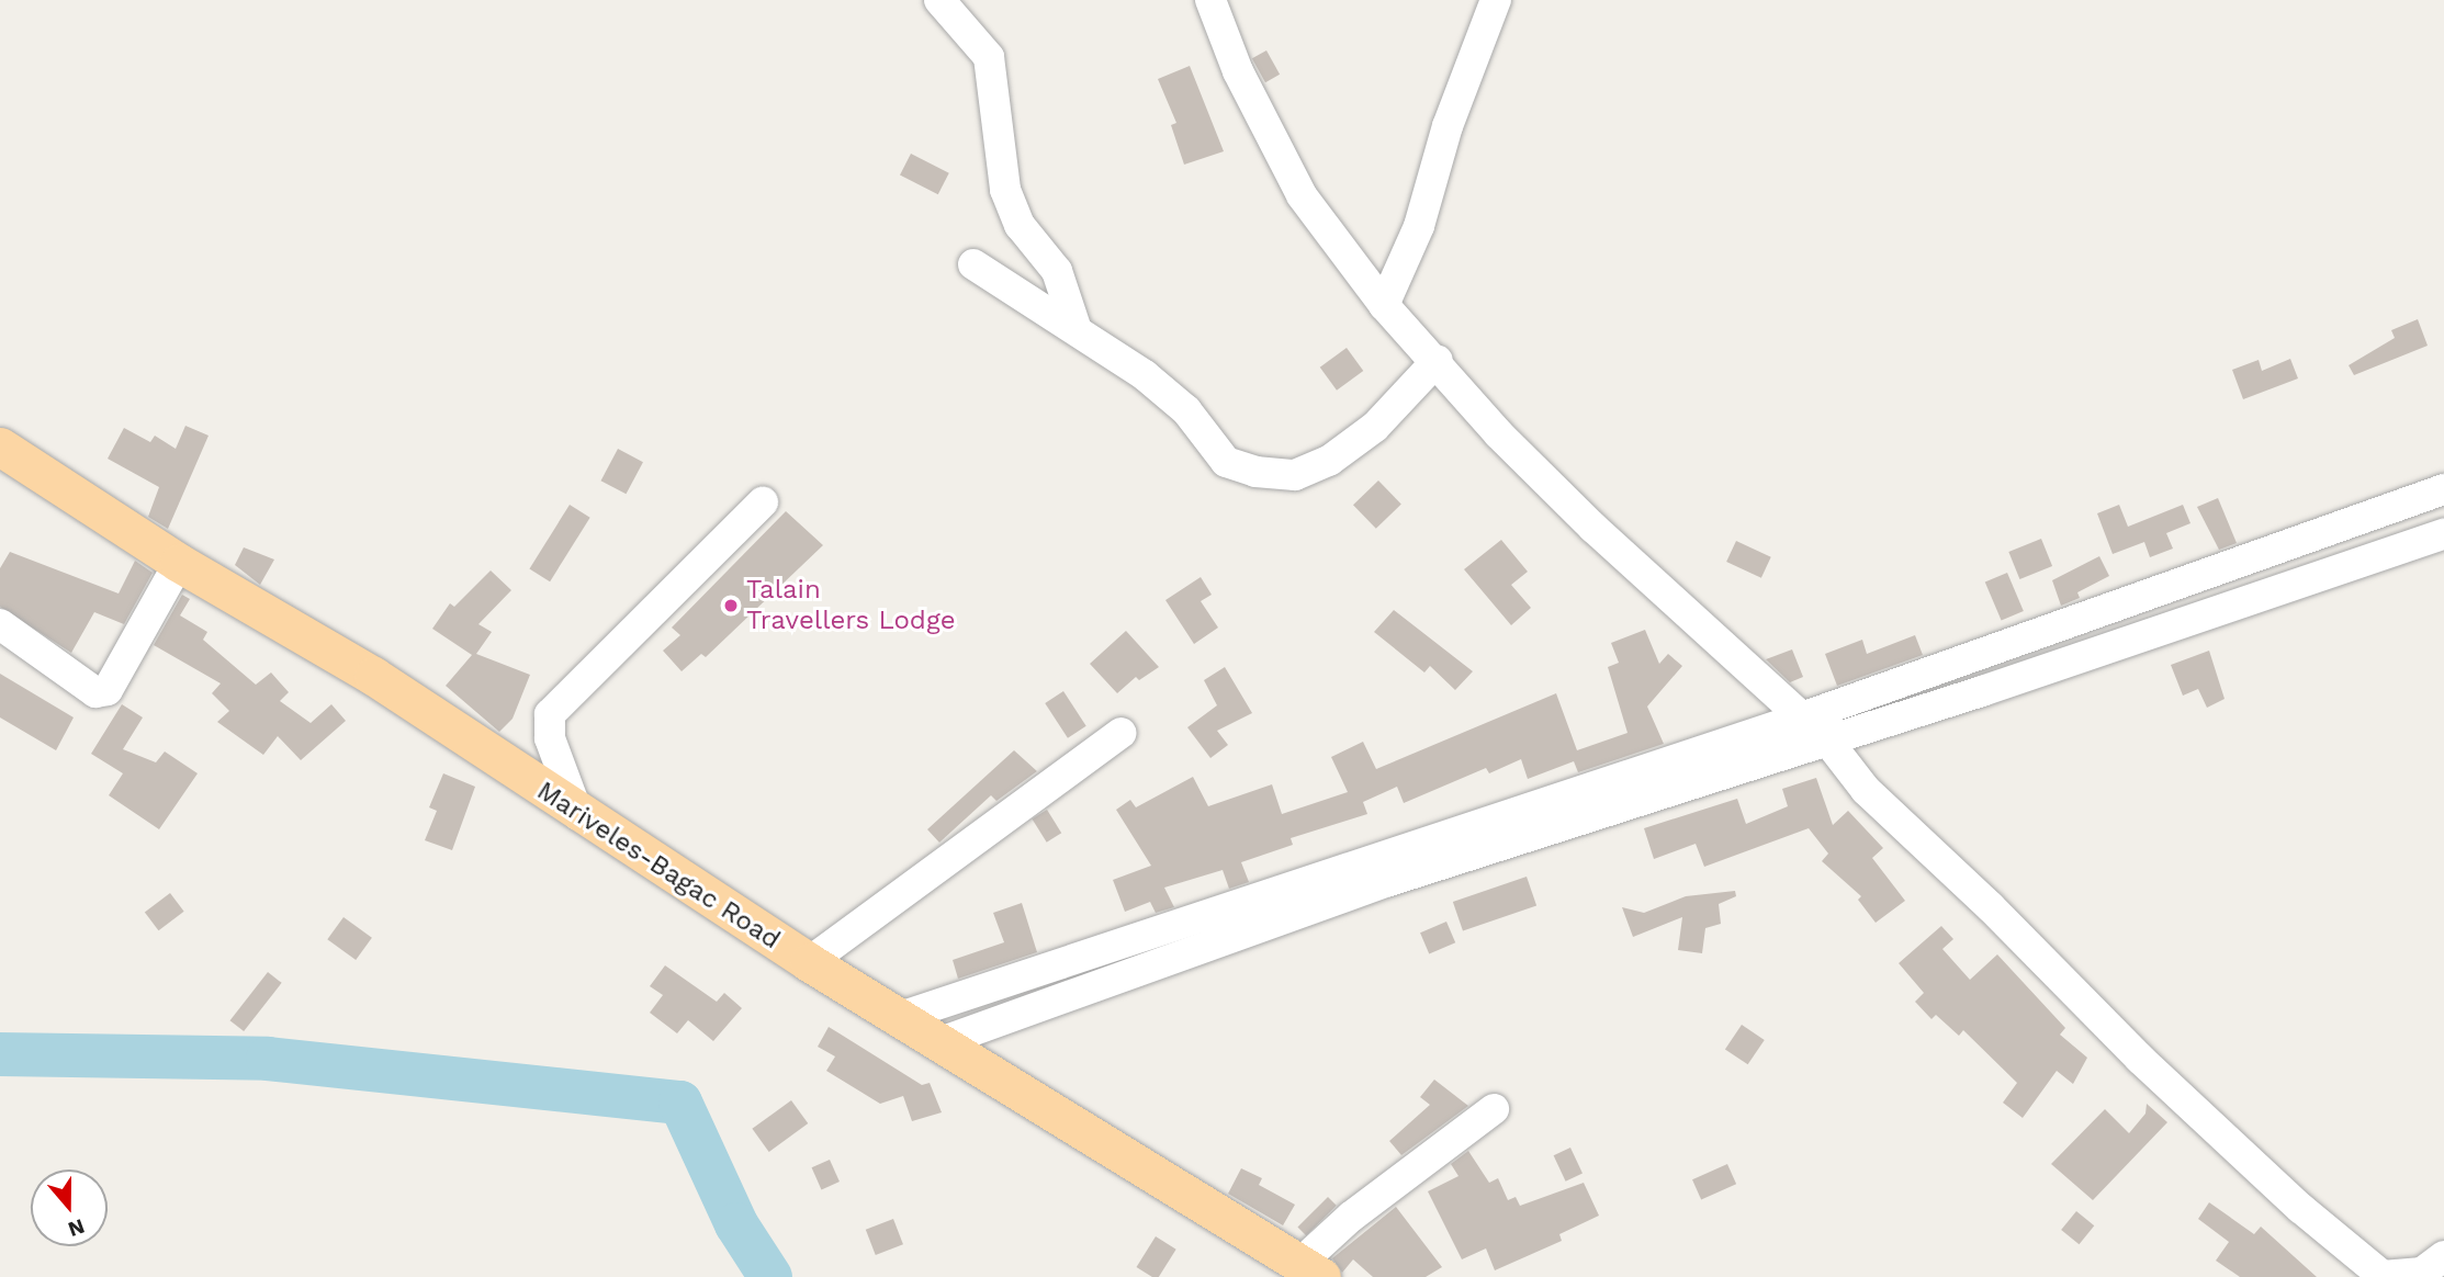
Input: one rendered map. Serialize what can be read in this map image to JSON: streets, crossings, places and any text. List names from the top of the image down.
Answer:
{
  "streets": {
    "main road": ["Mariveles-Bagac Road"]
  },
  "places": ["Talain Travellers Lodge"],
  "north": "bottom"
}
